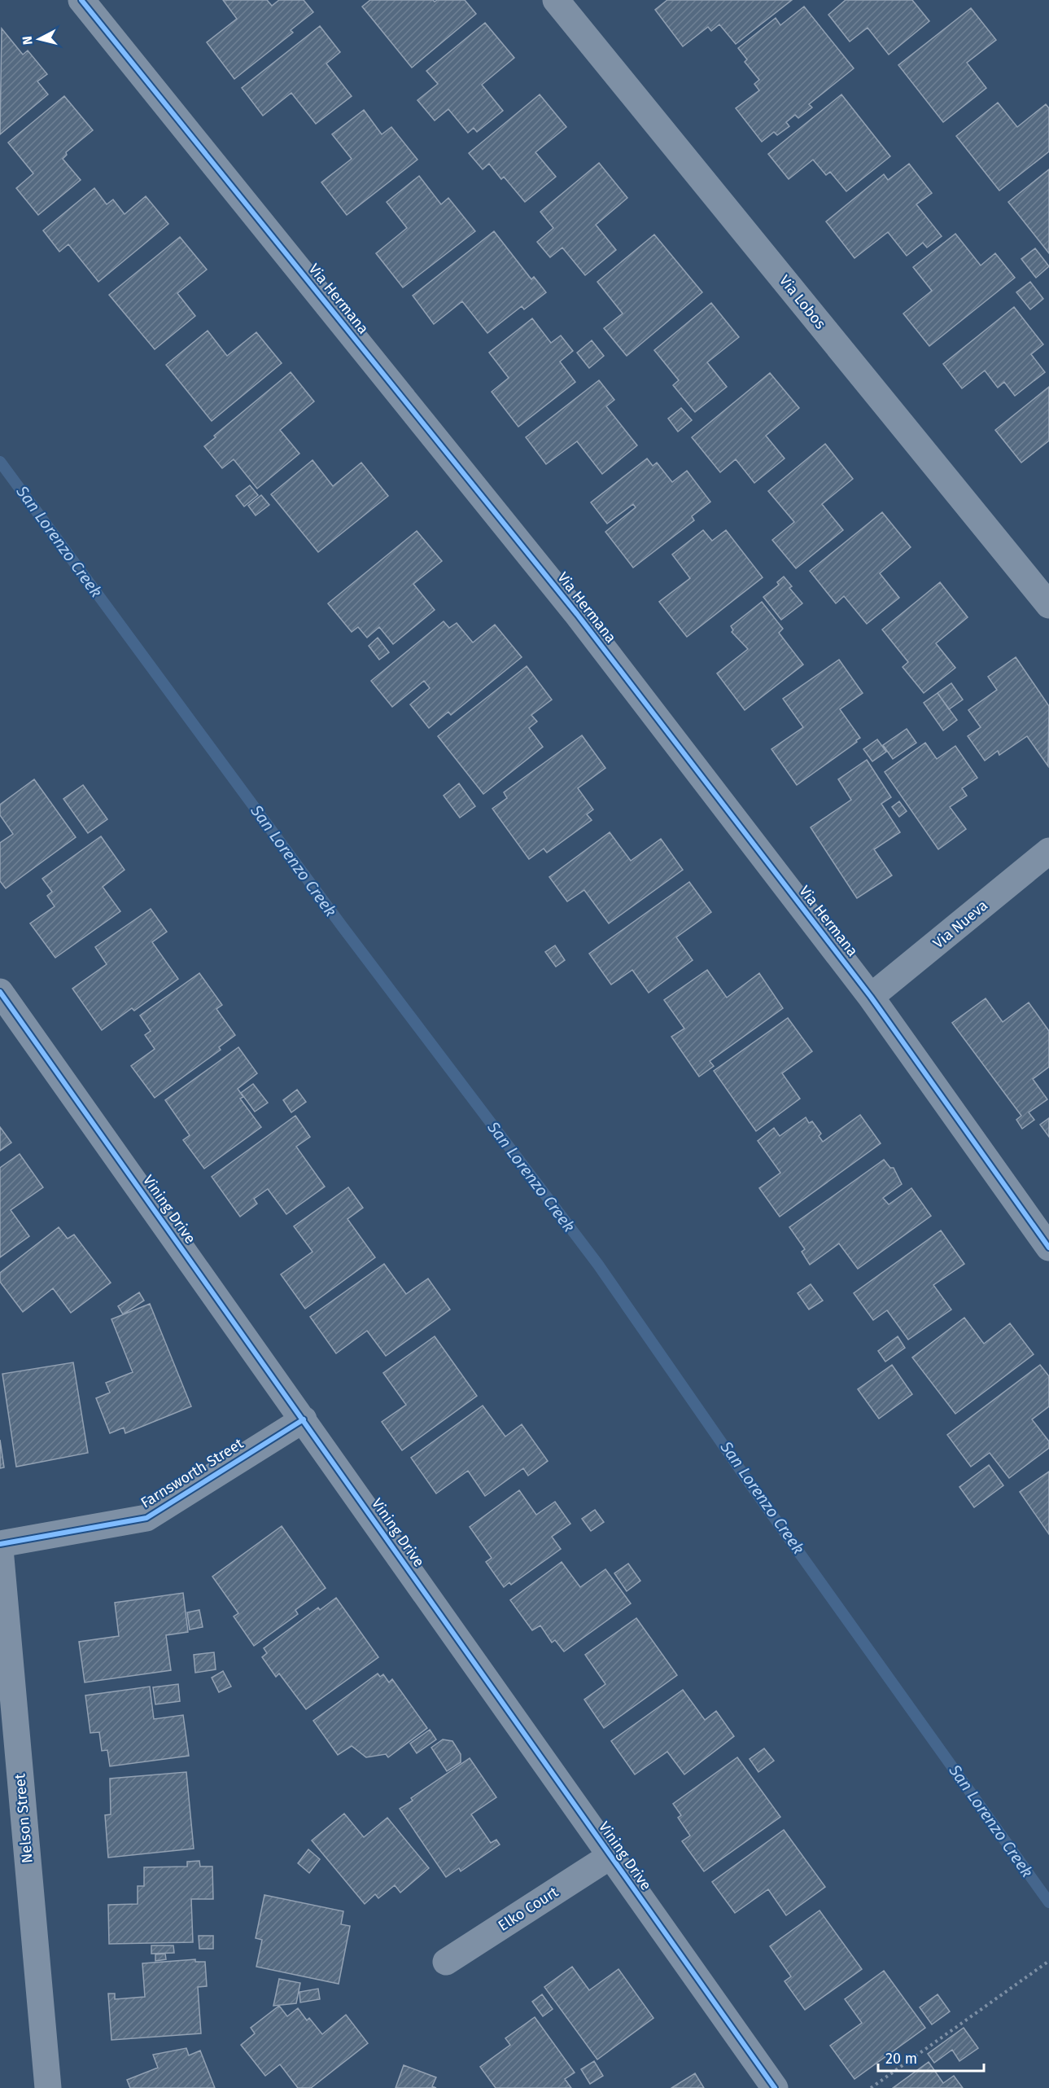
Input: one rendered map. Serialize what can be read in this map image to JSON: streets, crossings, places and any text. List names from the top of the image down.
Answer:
{
  "streets": {
    "street": [
      "Via Hermana",
      "Via Lobos",
      "Via Nueva",
      "Vining Drive",
      "Farnsworth Street",
      "Nelson Street",
      "Elko Court"
    ]
  },
  "crossings": [
    ["Via Hermana", "Via Nueva"],
    ["Vining Drive", "Farnsworth Street"],
    ["Vining Drive", "Elko Court"]
  ],
  "water": ["San Lorenzo Creek"],
  "scale_bar": "20 m",
  "north": "left"
}
